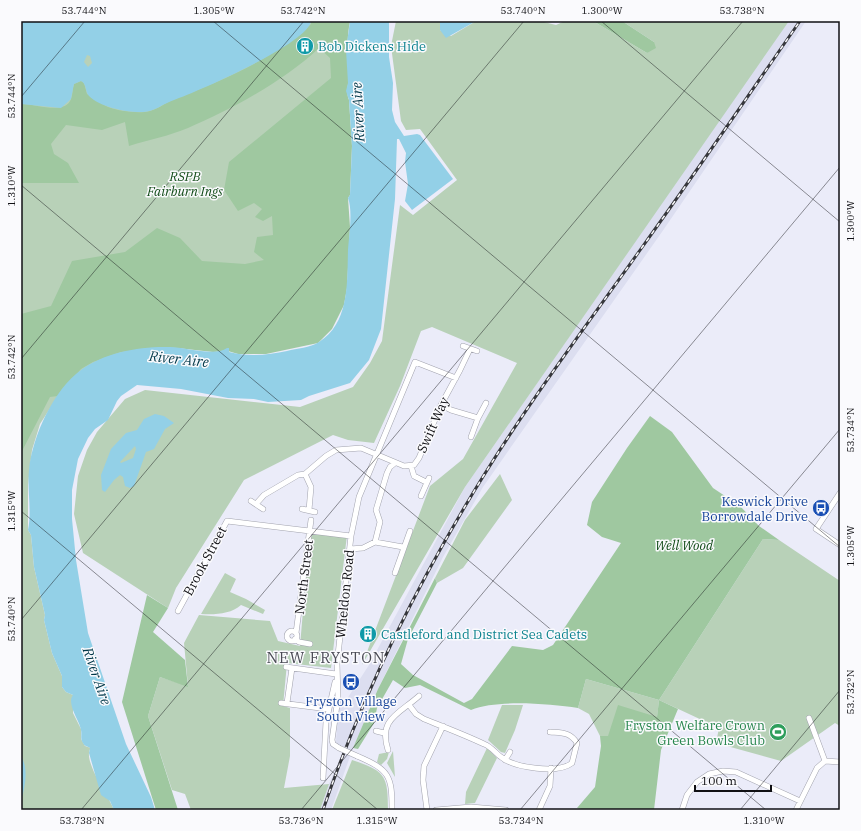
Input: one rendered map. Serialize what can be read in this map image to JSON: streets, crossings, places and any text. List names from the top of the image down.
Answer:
{
  "streets": {
    "street": [
      "Swift Way",
      "Brook Street",
      "North Street",
      "Wheldon Road"
    ]
  },
  "crossings": [
    ["Swift Way", "Wheldon Road"],
    ["Brook Street", "North Street"],
    ["Brook Street", "Wheldon Road"],
    ["North Street", "Wheldon Road"]
  ],
  "districts": ["NEW FRYSTON"],
  "water": ["River Aire"],
  "parks": ["RSPB Fairburn Ings", "Well Wood"],
  "places": {
    "building": ["Bob Dickens Hide", "Castleford and District Sea Cadets"],
    "bus stop": ["Keswick Drive Borrowdale Drive", "Fryston Village South View"],
    "sports": ["Fryston Welfare Crown Green Bowls Club"]
  },
  "scale_bar": "100 m",
  "coordinates": [
    "53.744°N",
    "1.305°W",
    "53.742°N",
    "53.740°N",
    "1.300°W",
    "53.738°N",
    "1.310°W",
    "53.734°N",
    "1.315°W",
    "53.732°N",
    "53.736°N"
  ]
}
